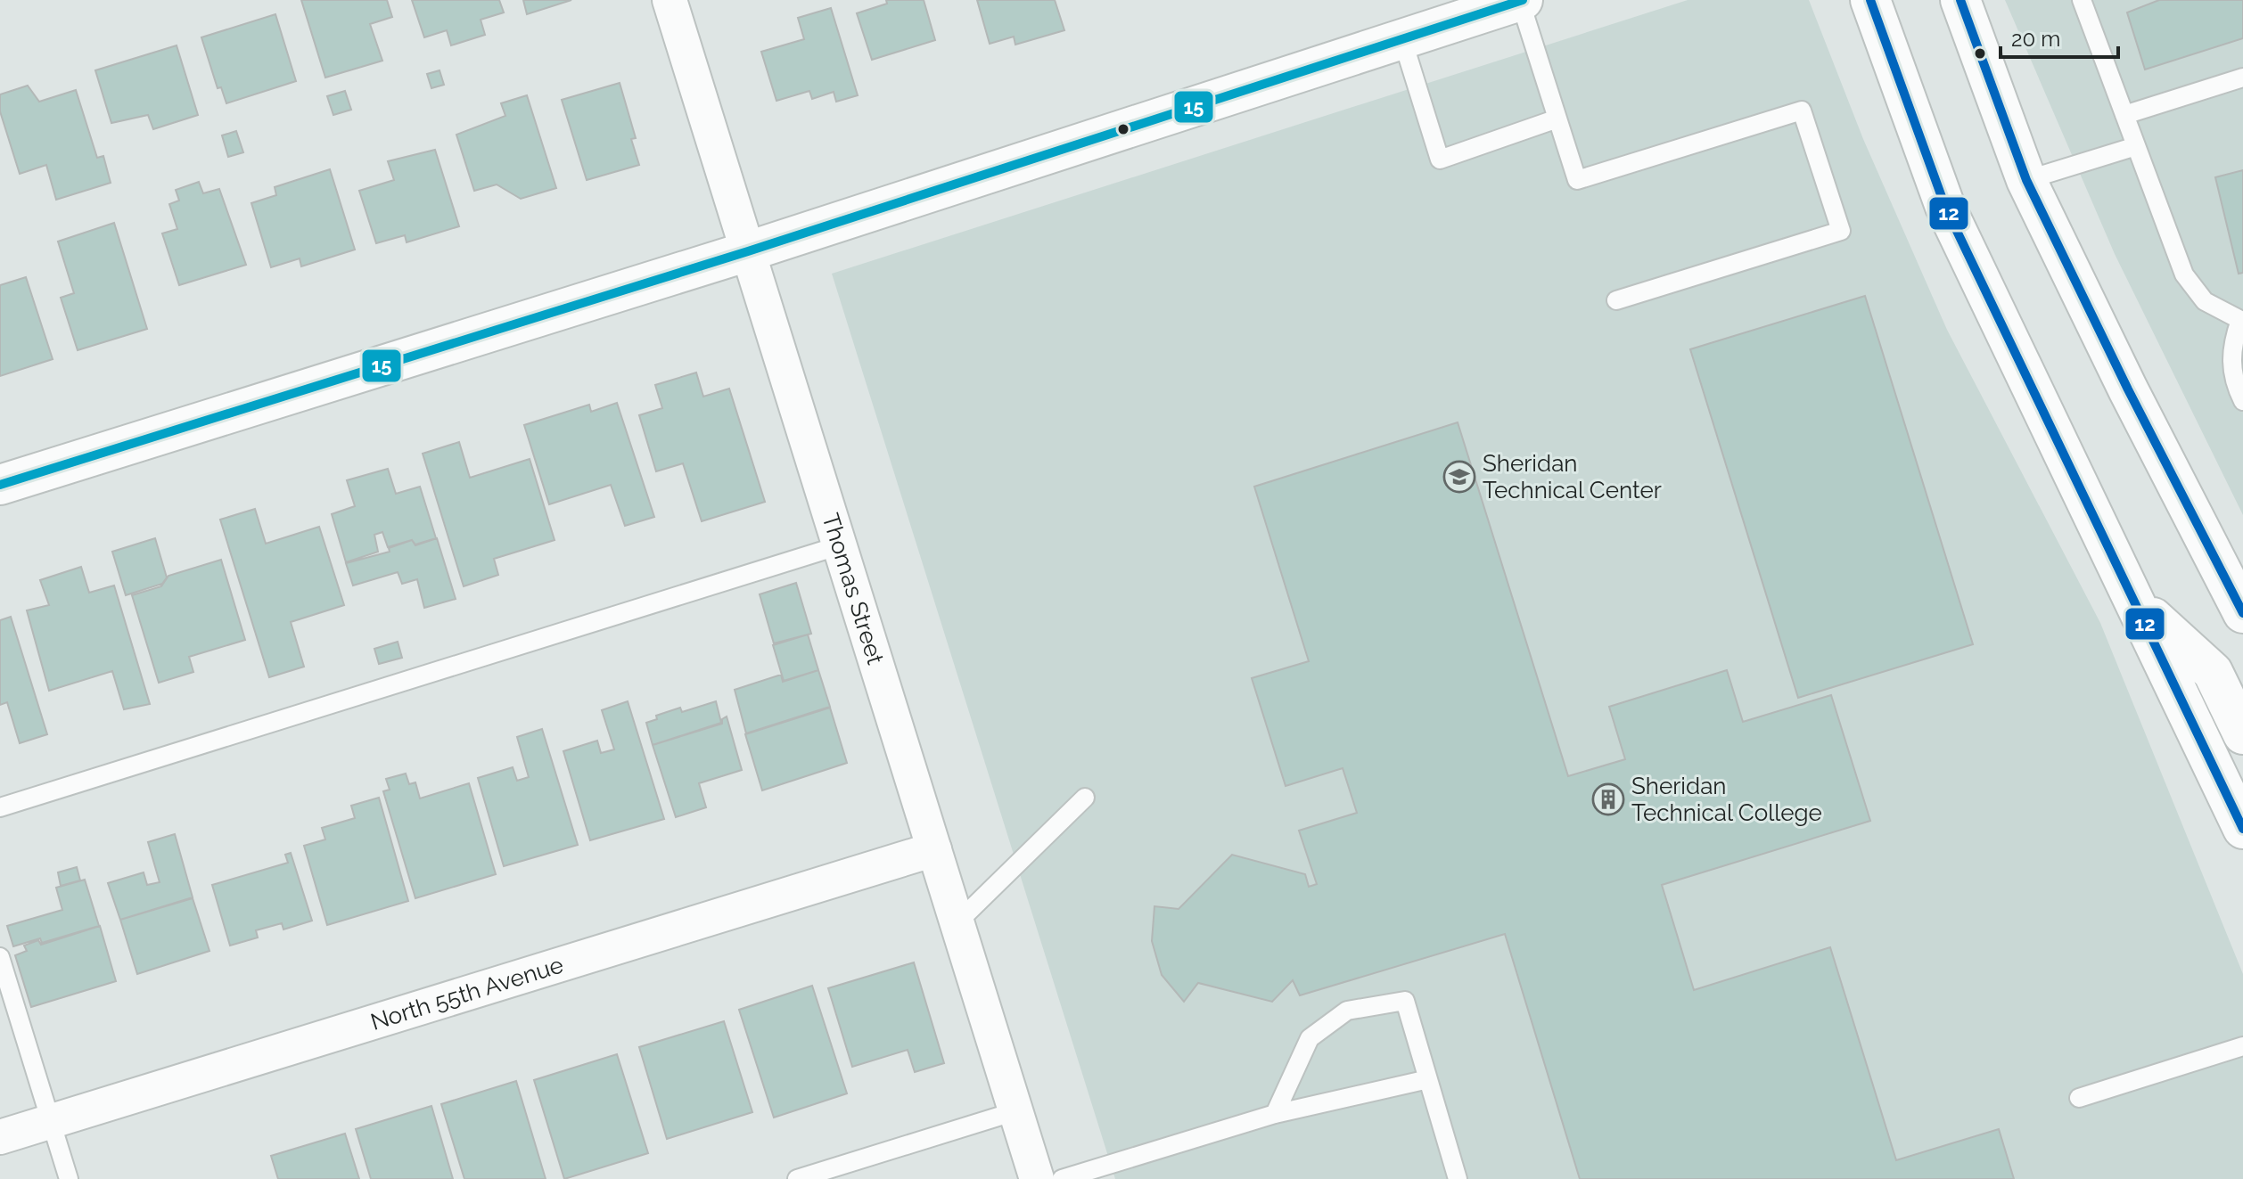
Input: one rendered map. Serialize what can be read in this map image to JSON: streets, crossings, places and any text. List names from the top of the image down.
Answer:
{
  "streets": {
    "street": ["Thomas Street", "North 55th Avenue"]
  },
  "crossings": [
    ["Thomas Street", "North 55th Avenue"]
  ],
  "places": {
    "school or university": ["Sheridan Technical Center"],
    "building": ["Sheridan Technical College"]
  },
  "lines": ["transit line 15", "transit line 12"],
  "scale_bar": "20 m"
}
